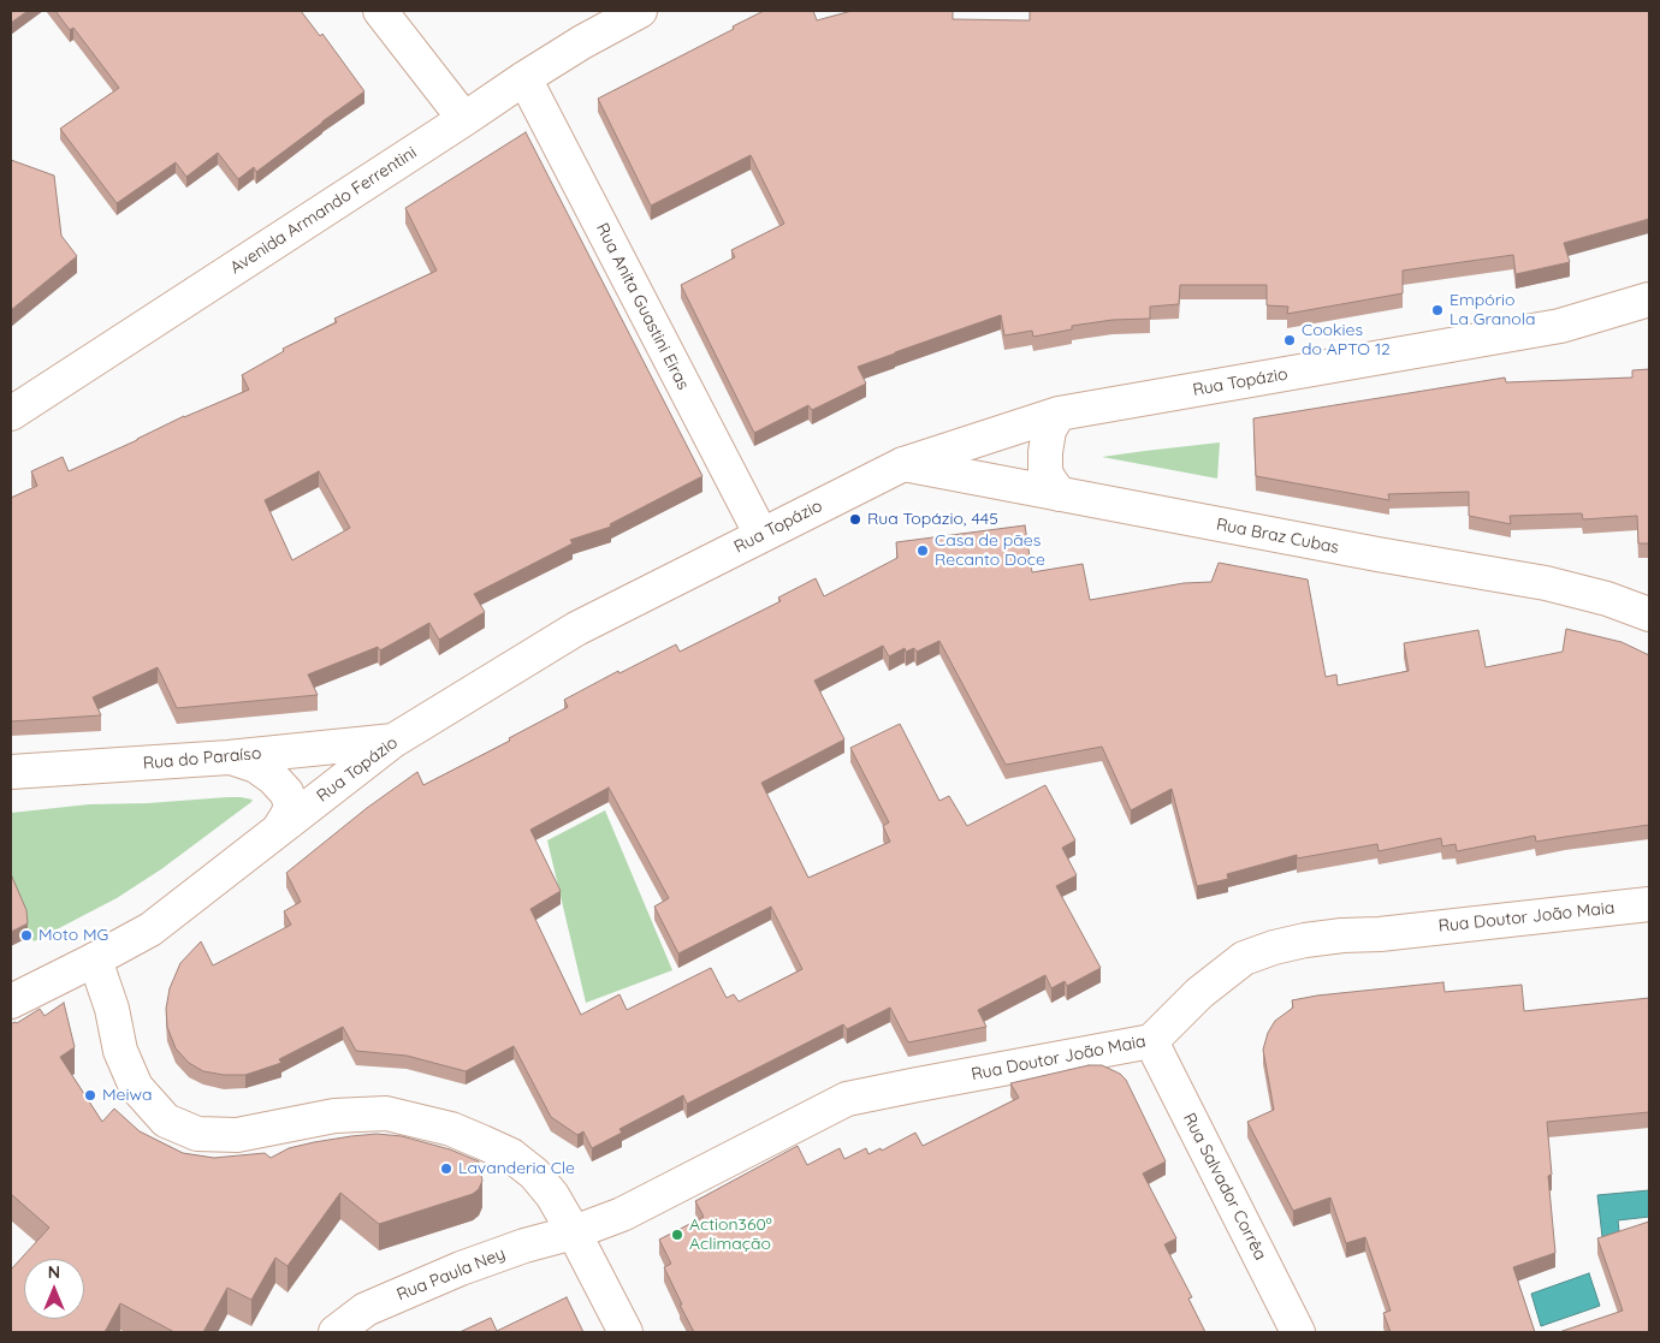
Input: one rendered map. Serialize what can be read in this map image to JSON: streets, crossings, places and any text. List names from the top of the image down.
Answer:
{
  "streets": {
    "street": [
      "Avenida Armando Ferrentini",
      "Rua Anita Guastini Eiras",
      "Rua Topázio",
      "Rua Braz Cubas",
      "Rua do Paraíso",
      "Rua Doutor João Maia",
      "Rua Salvador Corrêa",
      "Rua Paula Ney"
    ]
  },
  "crossings": [
    ["Avenida Armando Ferrentini", "Rua Anita Guastini Eiras"],
    ["Rua Anita Guastini Eiras", "Rua Topázio"],
    ["Rua Topázio", "Rua Braz Cubas"],
    ["Rua Topázio", "Rua do Paraíso"],
    ["Rua Doutor João Maia", "Rua Salvador Corrêa"],
    ["Rua Doutor João Maia", "Rua Paula Ney"]
  ],
  "places": [
    "Empório La Granola",
    "Cookies do APTO 12",
    "Rua Topázio, 445",
    "Casa de pães Recanto Doce",
    "Moto MG",
    "Meiwa",
    "Lavanderia Cle",
    "Action360º Aclimação"
  ],
  "north": "top"
}
